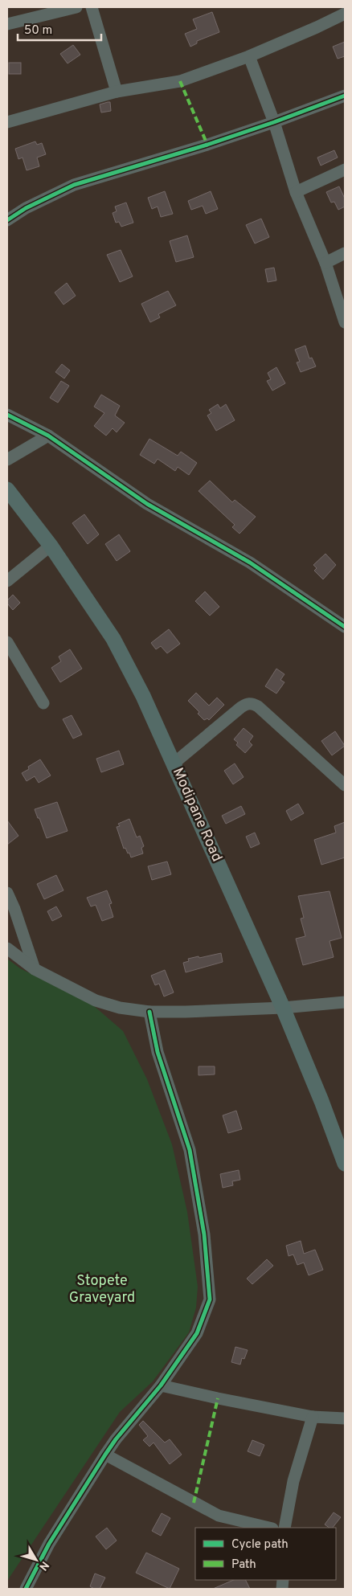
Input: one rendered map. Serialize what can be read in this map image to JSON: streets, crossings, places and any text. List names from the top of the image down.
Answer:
{
  "streets": {
    "main road": ["Modipane Road"]
  },
  "parks": ["Stopete Graveyard"],
  "legend": ["Cycle path", "Path"],
  "scale_bar": "50 m",
  "north": "bottom right"
}
